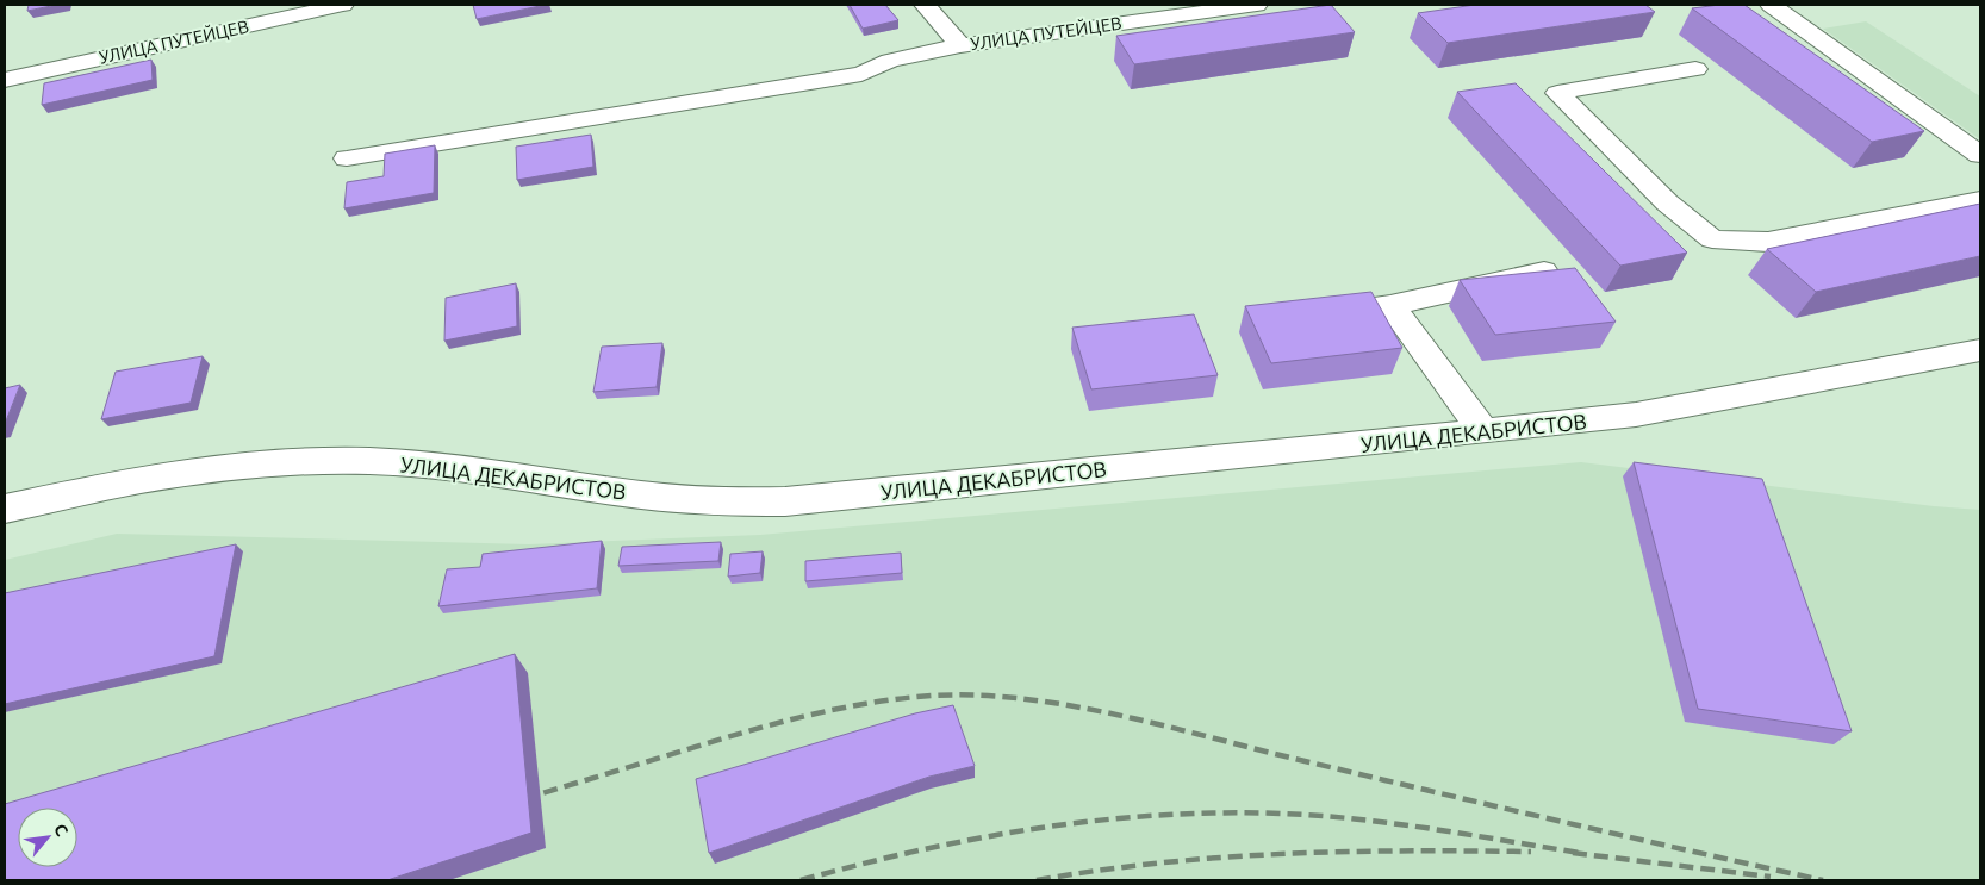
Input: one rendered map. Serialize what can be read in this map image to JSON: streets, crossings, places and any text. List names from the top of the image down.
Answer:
{
  "streets": {
    "street": ["УЛИЦА ПУТЕЙЦЕВ", "УЛИЦА ДЕКАБРИСТОВ"]
  },
  "north": "top right"
}
